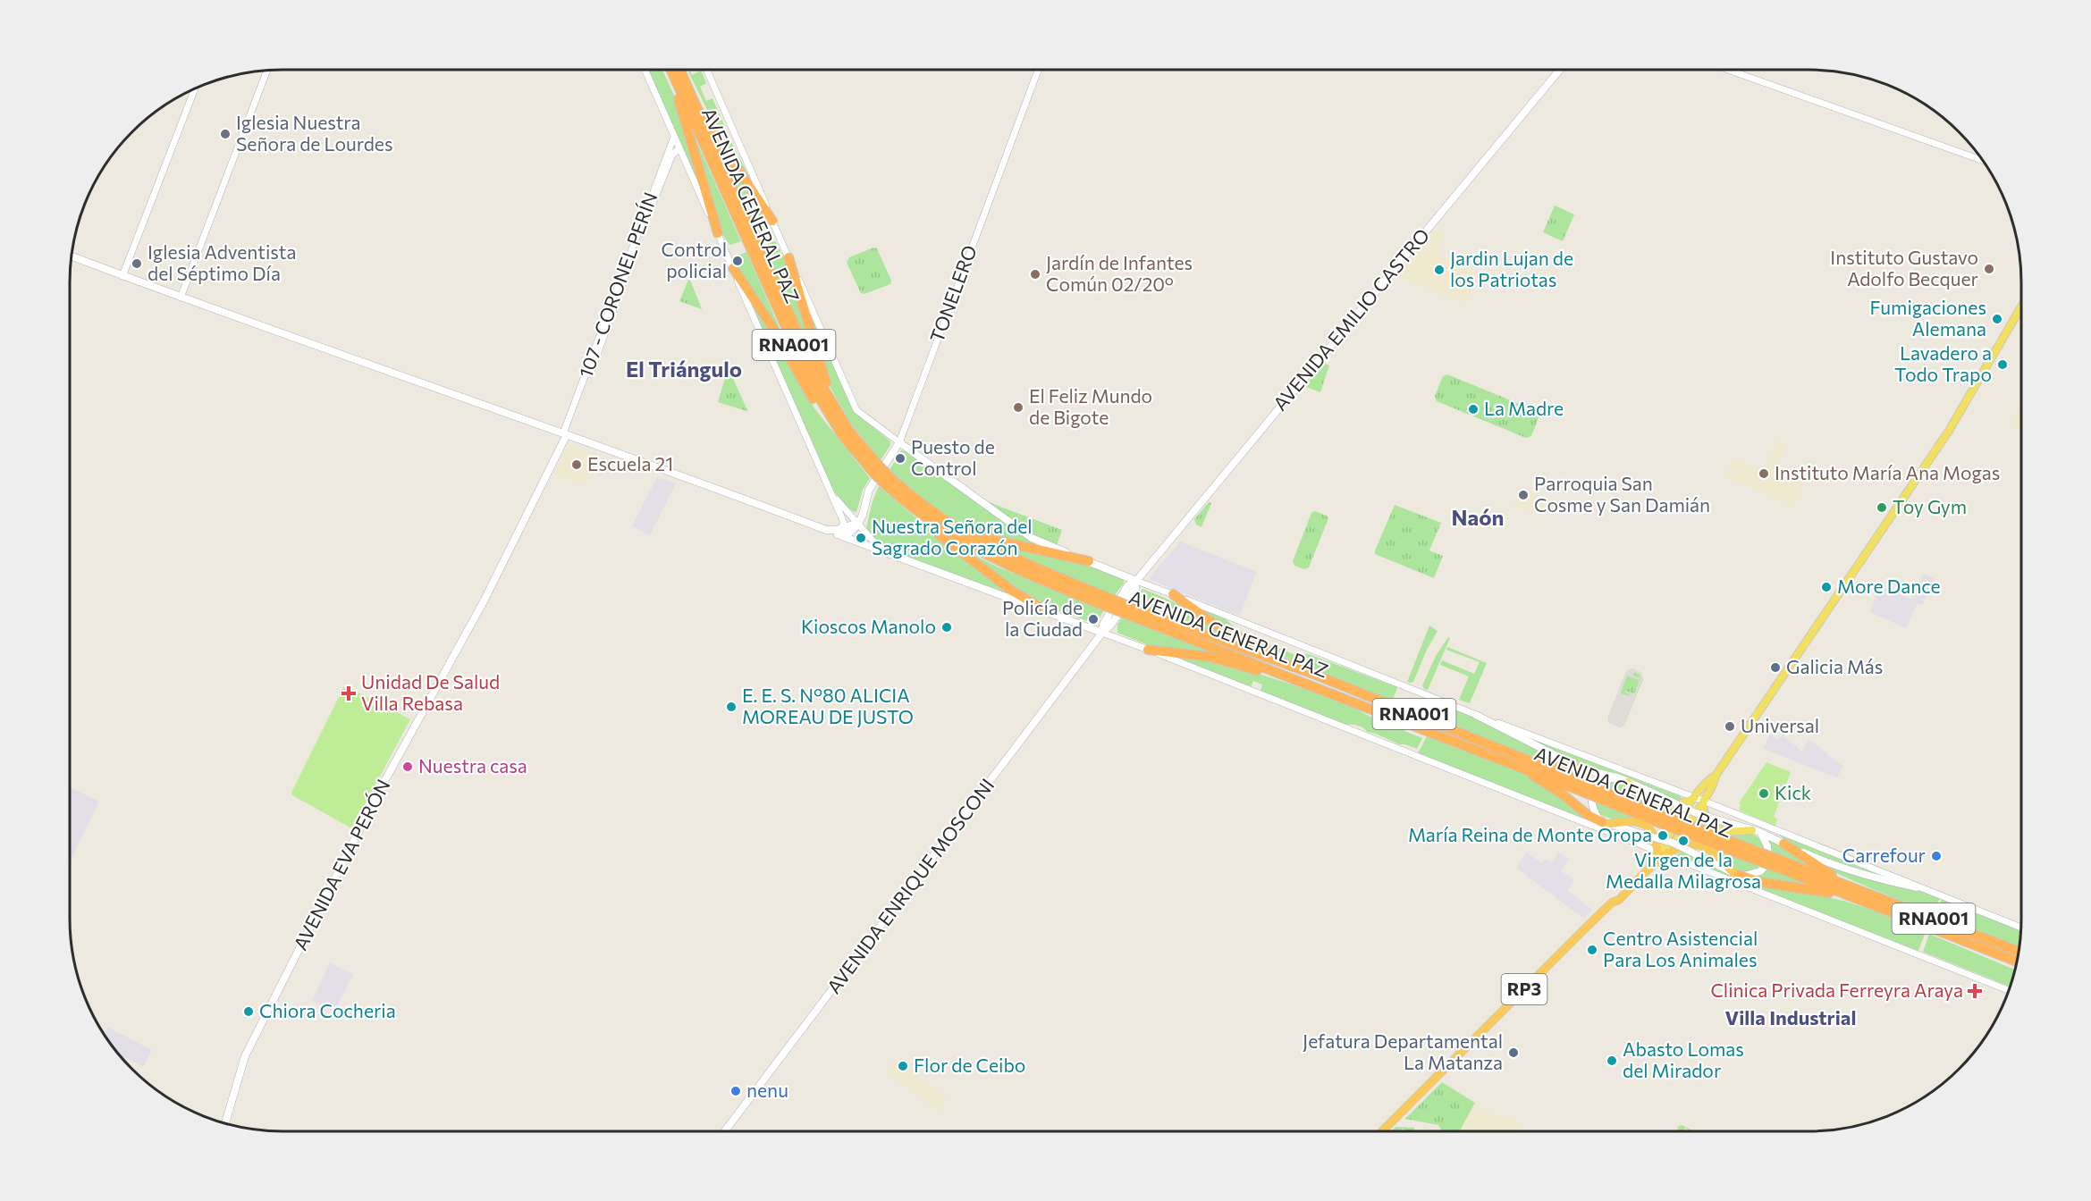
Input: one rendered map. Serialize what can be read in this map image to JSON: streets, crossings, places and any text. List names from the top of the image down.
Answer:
{
  "streets": {
    "highway": ["AVENIDA GENERAL PAZ", "RNA001", "RP3"],
    "main road": [
      "TONELERO",
      "AVENIDA EMILIO CASTRO",
      "AVENIDA EVA PERÓN",
      "AVENIDA ENRIQUE MOSCONI"
    ],
    "street": ["107 - CORONEL PERÍN"]
  },
  "crossings": [
    ["AVENIDA GENERAL PAZ", "TONELERO"],
    ["AVENIDA GENERAL PAZ", "AVENIDA EMILIO CASTRO"],
    ["107 - CORONEL PERÍN", "AVENIDA EVA PERÓN"]
  ],
  "districts": ["El Triángulo", "Naón", "Villa Industrial"],
  "places": {
    "other": [
      "Iglesia Nuestra Señora de Lourdes",
      "Control policial",
      "Iglesia Adventista del Séptimo Día",
      "Instituto Gustavo Adolfo Becquer",
      "Jardin Lujan de los Patriotas",
      "Jardín de Infantes Común 02/20°",
      "Fumigaciones Alemana",
      "Lavadero a Todo Trapo",
      "El Feliz Mundo de Bigote",
      "La Madre",
      "Puesto de Control",
      "Escuela 21",
      "Instituto María Ana Mogas",
      "Parroquia San Cosme y San Damián",
      "Toy Gym",
      "Nuestra Señora del Sagrado Corazón",
      "More Dance",
      "Policía de la Ciudad",
      "Kioscos Manolo",
      "Galicia Más",
      "E. E. S. N°80 ALICIA MOREAU DE JUSTO",
      "Universal",
      "Nuestra casa",
      "Kick",
      "María Reina de Monte Oropa",
      "Virgen de la Medalla Milagrosa",
      "Carrefour",
      "Centro Asistencial Para Los Animales",
      "Chiora Cocheria",
      "Jefatura Departamental La Matanza",
      "Abasto Lomas del Mirador",
      "Flor de Ceibo",
      "nenu"
    ],
    "health": ["Unidad De Salud Villa Rebasa", "Clinica Privada Ferreyra Araya"]
  }
}
